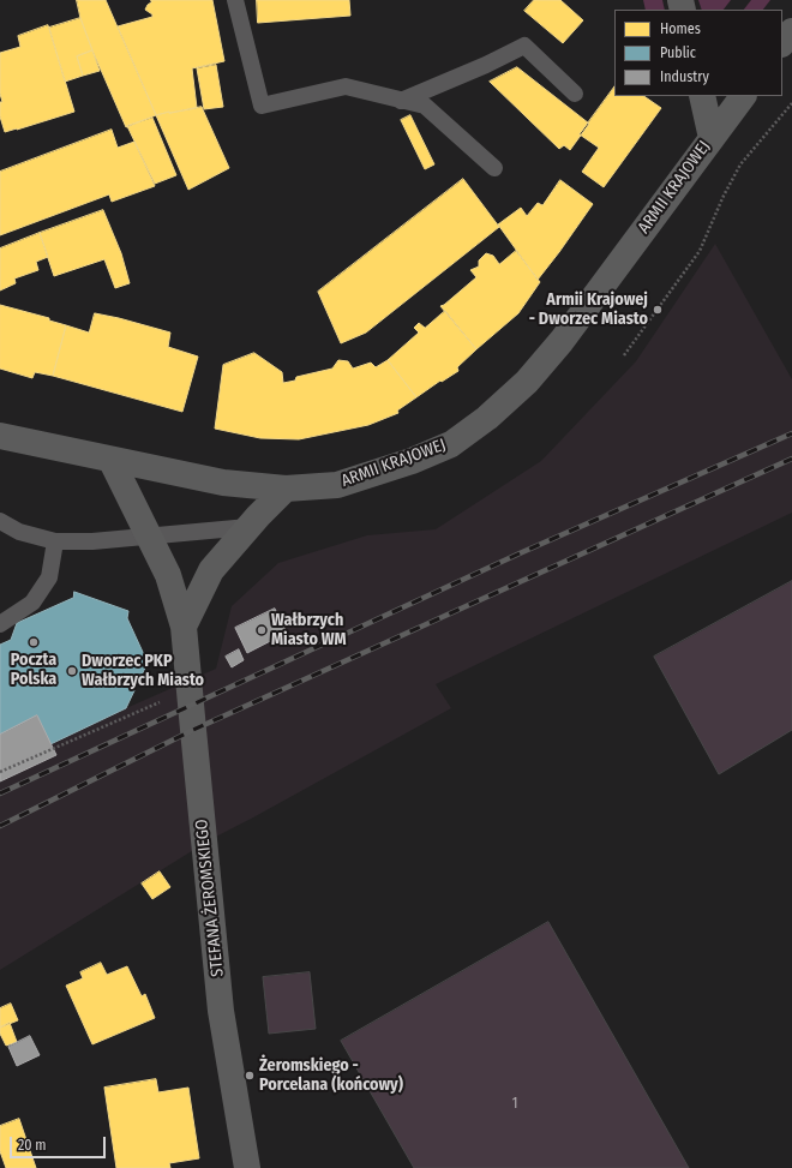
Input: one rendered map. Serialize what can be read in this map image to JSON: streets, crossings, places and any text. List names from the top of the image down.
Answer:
{
  "streets": {
    "main road": ["ARMII KRAJOWEJ", "STEFANA ŻEROMSKIEGO"]
  },
  "crossings": [
    ["ARMII KRAJOWEJ", "STEFANA ŻEROMSKIEGO"]
  ],
  "places": [
    "Armii Krajowej - Dworzec Miasto",
    "Wałbrzych Miasto WM",
    "Poczta Polska",
    "Dworzec PKP Wałbrzych Miasto",
    "Żeromskiego - Porcelana (końcowy)"
  ],
  "house_numbers": ["1"],
  "legend": ["Homes", "Public", "Industry"],
  "scale_bar": "20 m"
}
